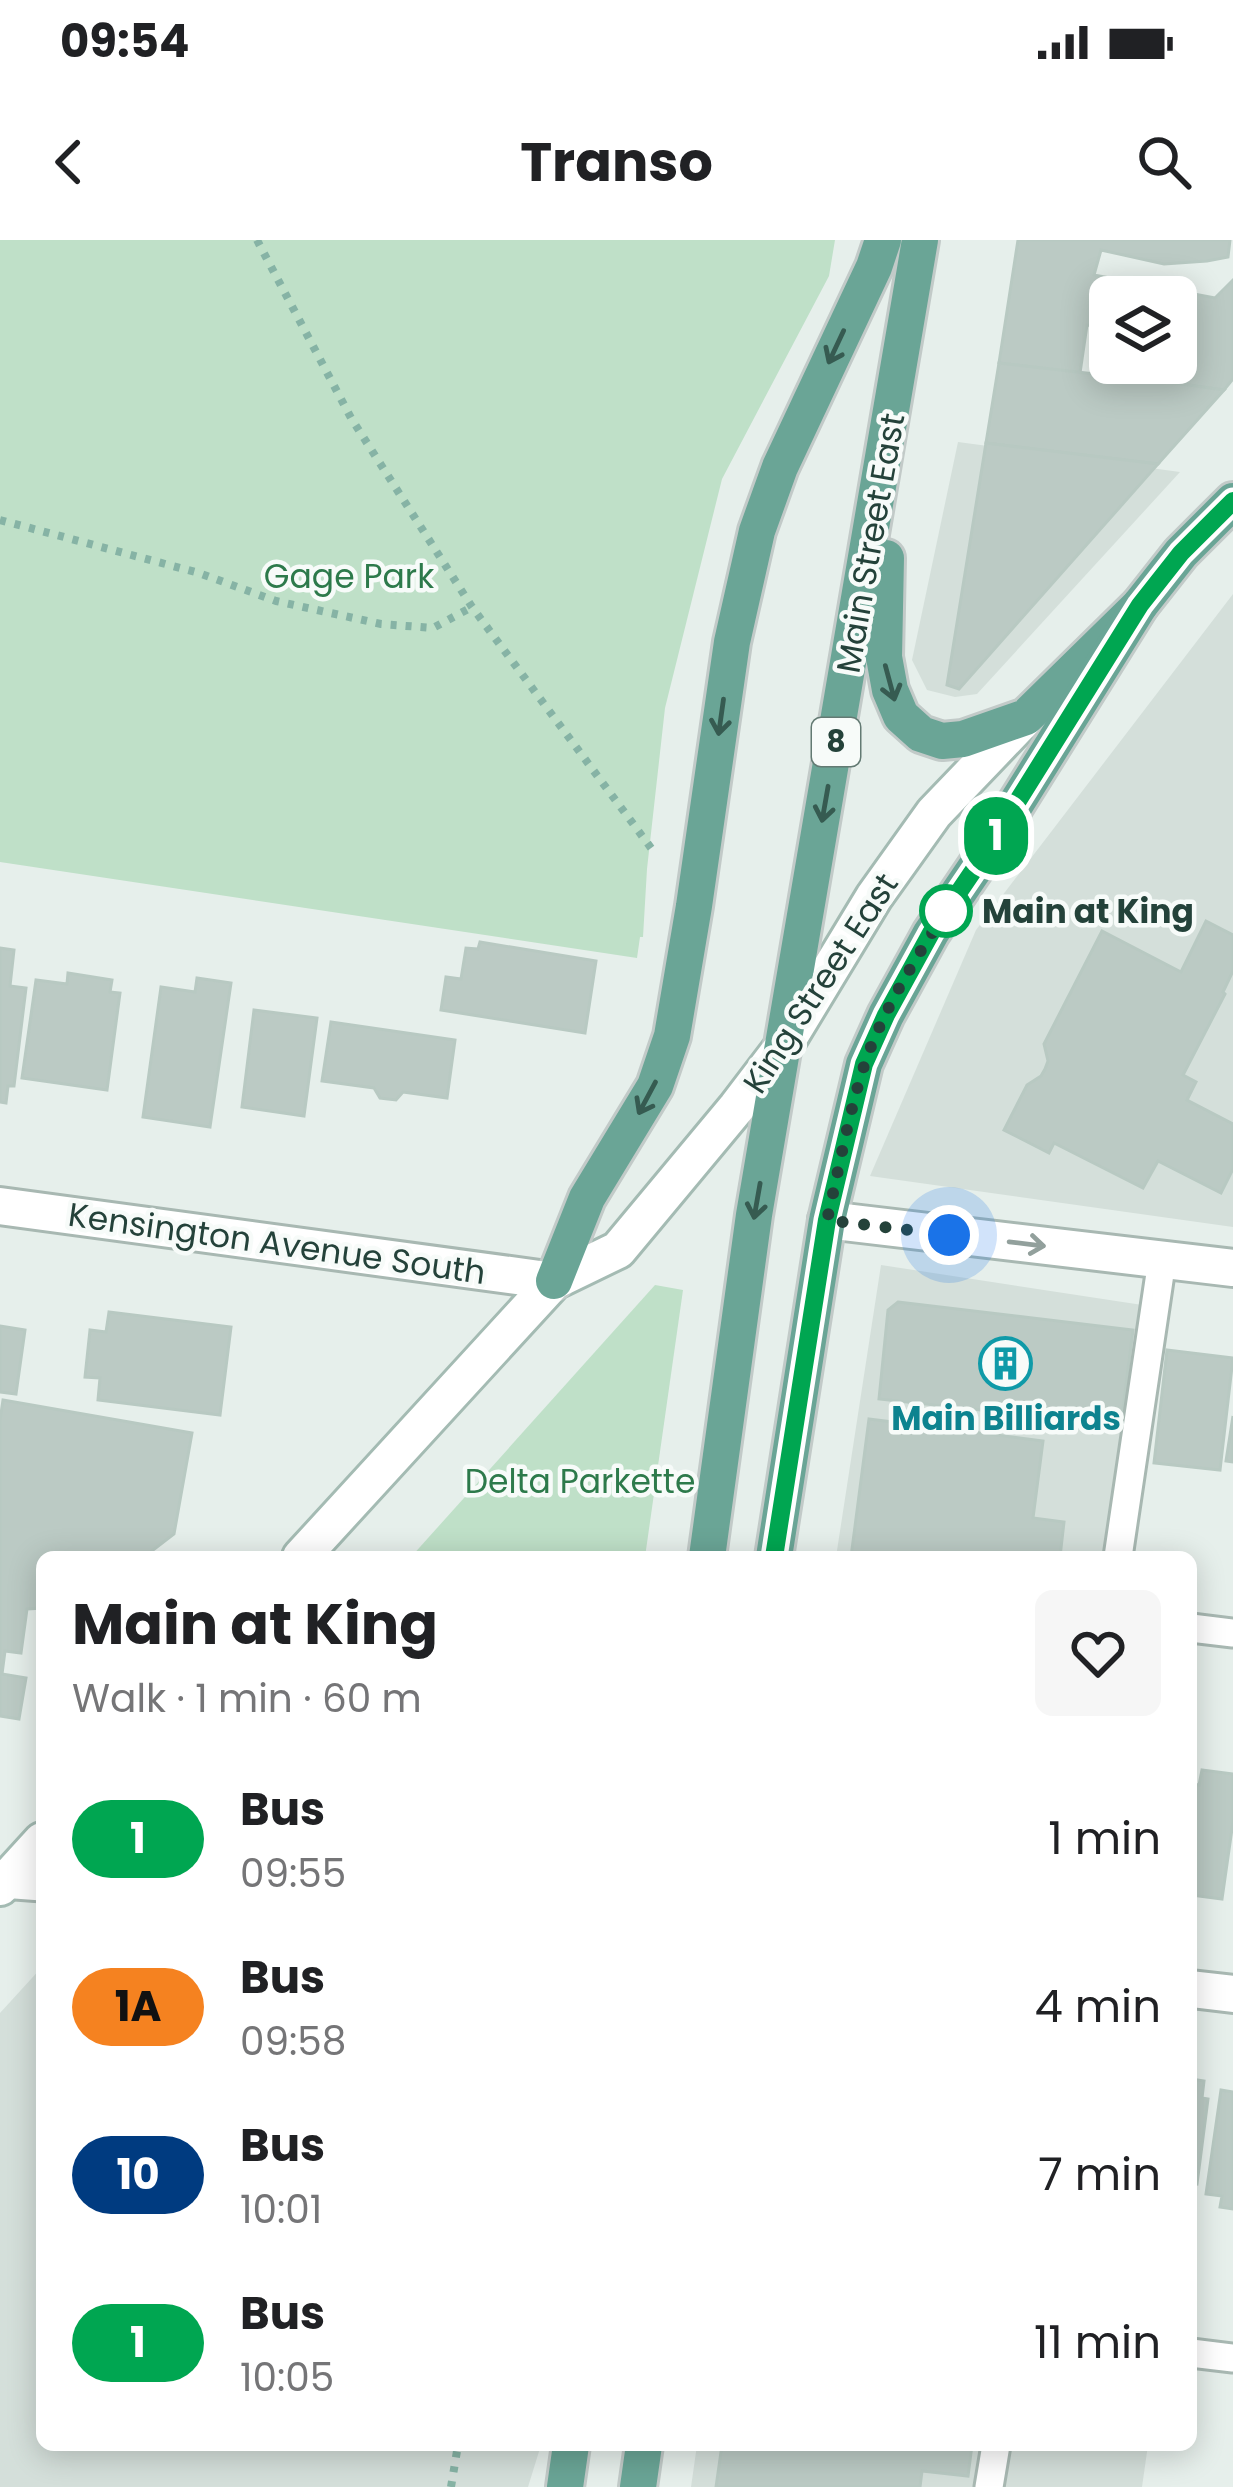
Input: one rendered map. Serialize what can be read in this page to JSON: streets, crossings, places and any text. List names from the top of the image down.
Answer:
{
  "streets": {
    "main road": [
      "Main Street East",
      "8",
      "King Street East",
      "Kensington Avenue South"
    ]
  },
  "crossings": [
    ["Main Street East", "King Street East"],
    ["King Street East", "Kensington Avenue South"]
  ],
  "parks": ["Gage Park", "Delta Parkette"],
  "places": {
    "other": ["Main at King"],
    "building": ["Main Billiards"]
  },
  "lines": ["bus line 1"],
  "page": {
    "status": "09:54",
    "header": "Transo",
    "on_map": "1",
    "heading": ["Main at King", "Walk · 1 min · 60 m"],
    "list": [
      {
        "mark": "1",
        "name": "Bus",
        "note": "09:55",
        "value": "1 min"
      },
      {
        "mark": "1A",
        "name": "Bus",
        "note": "09:58",
        "value": "4 min"
      },
      {
        "mark": "10",
        "name": "Bus",
        "note": "10:01",
        "value": "7 min"
      },
      {
        "mark": "1",
        "name": "Bus",
        "note": "10:05",
        "value": "11 min"
      }
    ]
  }
}
